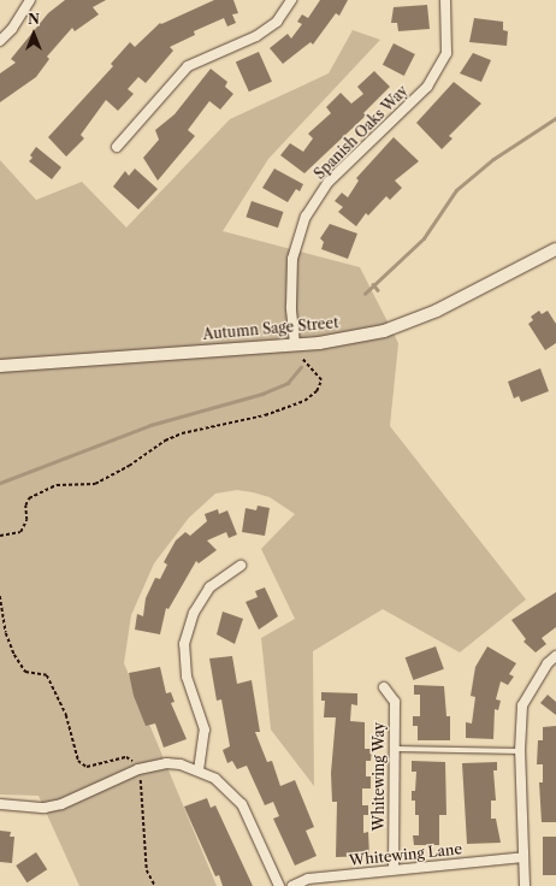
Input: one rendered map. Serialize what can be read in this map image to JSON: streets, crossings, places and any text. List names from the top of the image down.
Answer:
{
  "streets": {
    "street": [
      "Spanish Oaks Way",
      "Autumn Sage Street",
      "Whitewing Way",
      "Whitewing Lane"
    ]
  },
  "crossings": [
    ["Spanish Oaks Way", "Autumn Sage Street"],
    ["Whitewing Way", "Whitewing Lane"]
  ],
  "north": "top"
}
